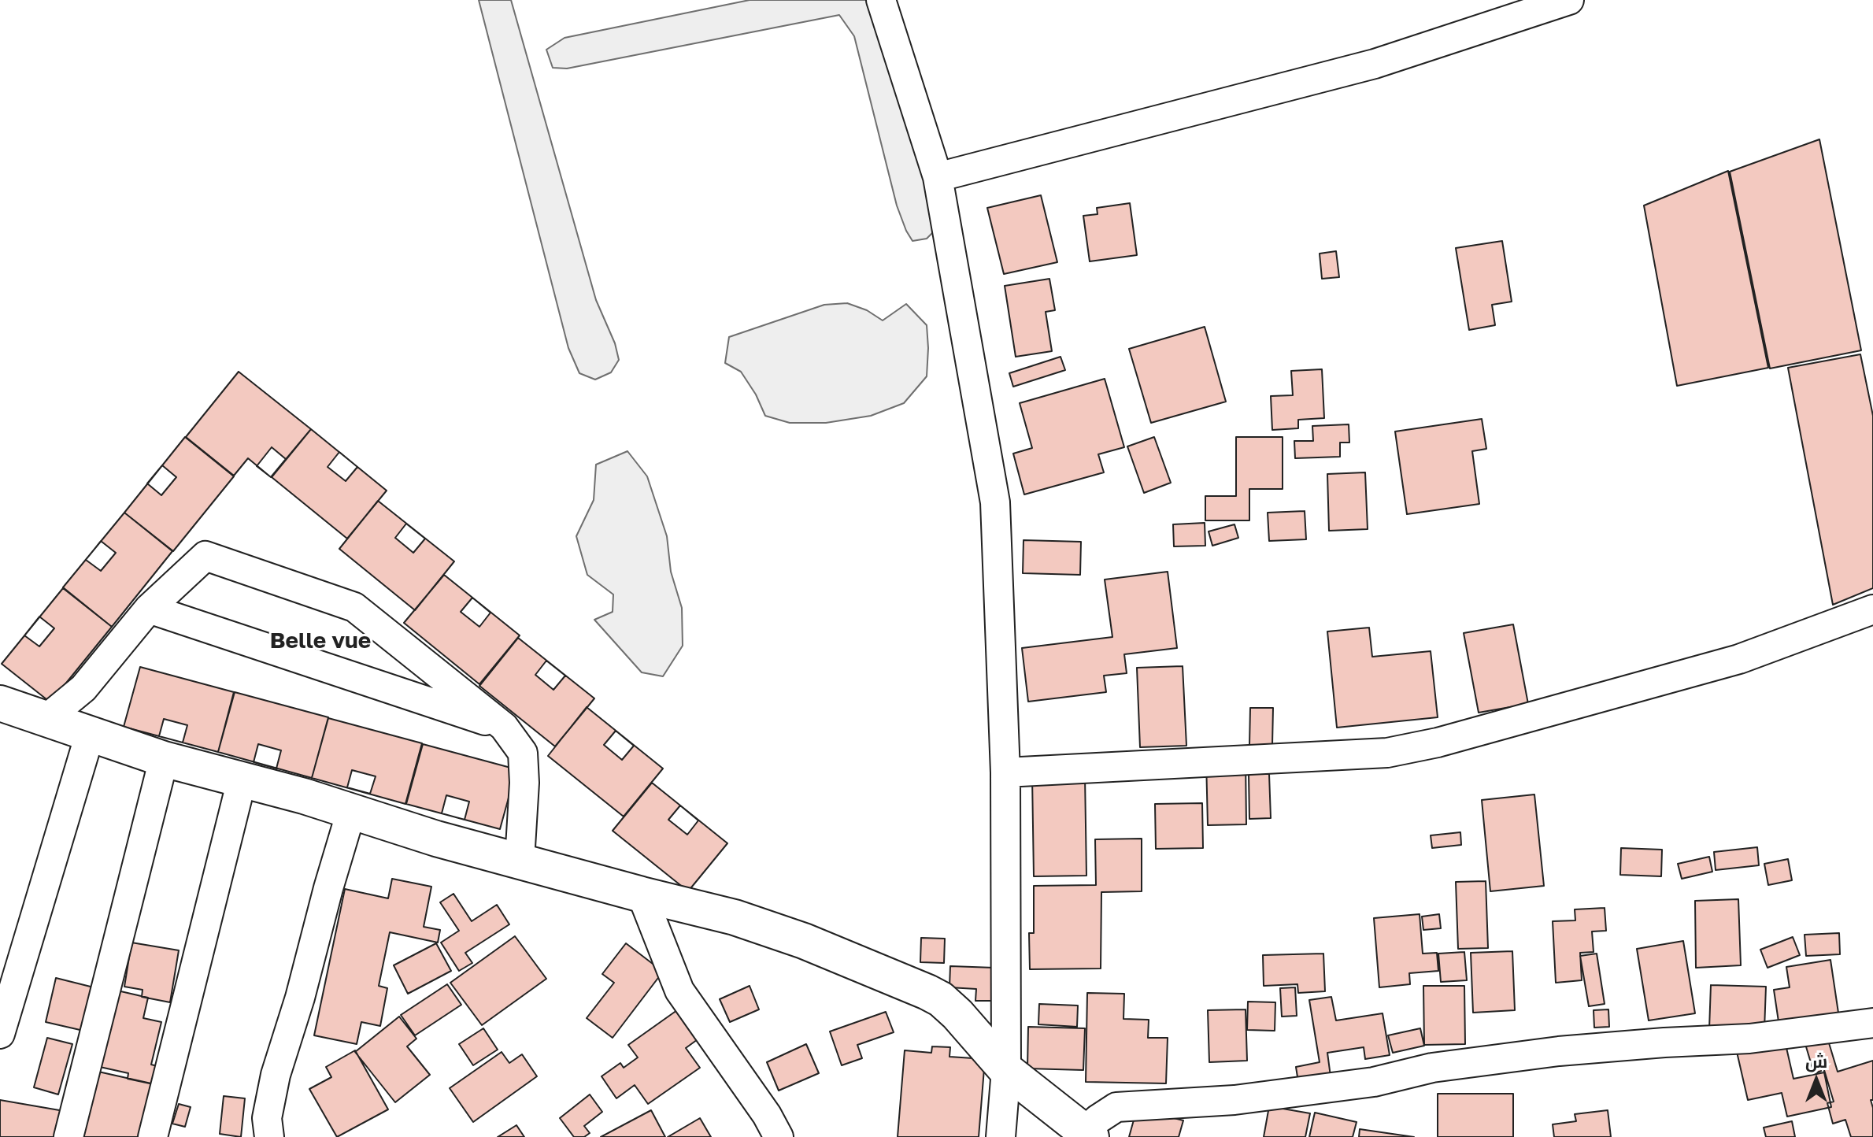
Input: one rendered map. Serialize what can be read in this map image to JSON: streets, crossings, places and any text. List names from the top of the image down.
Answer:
{
  "districts": ["Belle vue"],
  "north": "top"
}
